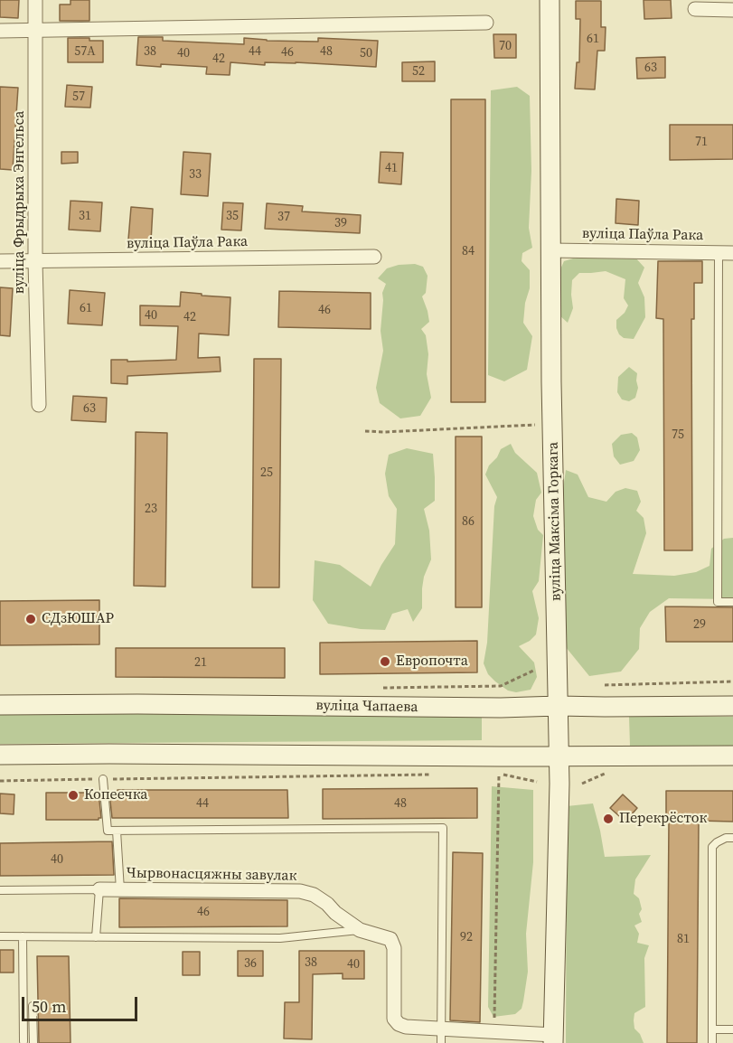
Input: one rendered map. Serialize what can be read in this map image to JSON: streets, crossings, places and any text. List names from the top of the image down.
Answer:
{
  "streets": {
    "main road": ["вуліца Максіма Горкага", "вуліца Чапаева"],
    "street": ["вуліца Фрыдрыха Энгельса", "вуліца Паўла Рака", "Чырвонасцяжны завулак"]
  },
  "crossings": [
    ["вуліца Фрыдрыха Энгельса", "вуліца Паўла Рака"],
    ["вуліца Паўла Рака", "вуліца Максіма Горкага"],
    ["вуліца Максіма Горкага", "вуліца Чапаева"],
    ["вуліца Максіма Горкага", "Чырвонасцяжны завулак"]
  ],
  "places": [
    "СДзЮШАР",
    "Европочта",
    "Копеечка",
    "Перекрёсток"
  ],
  "house_numbers": [
    "61",
    "70",
    "57А",
    "38",
    "44",
    "48",
    "46",
    "40",
    "50",
    "42",
    "63",
    "52",
    "57",
    "71",
    "41",
    "33",
    "31",
    "35",
    "37",
    "39",
    "84",
    "61",
    "46",
    "40",
    "42",
    "63",
    "75",
    "25",
    "23",
    "86",
    "29",
    "21",
    "44",
    "48",
    "40",
    "46",
    "92",
    "81",
    "38",
    "36",
    "40"
  ],
  "scale_bar": "50 m"
}
